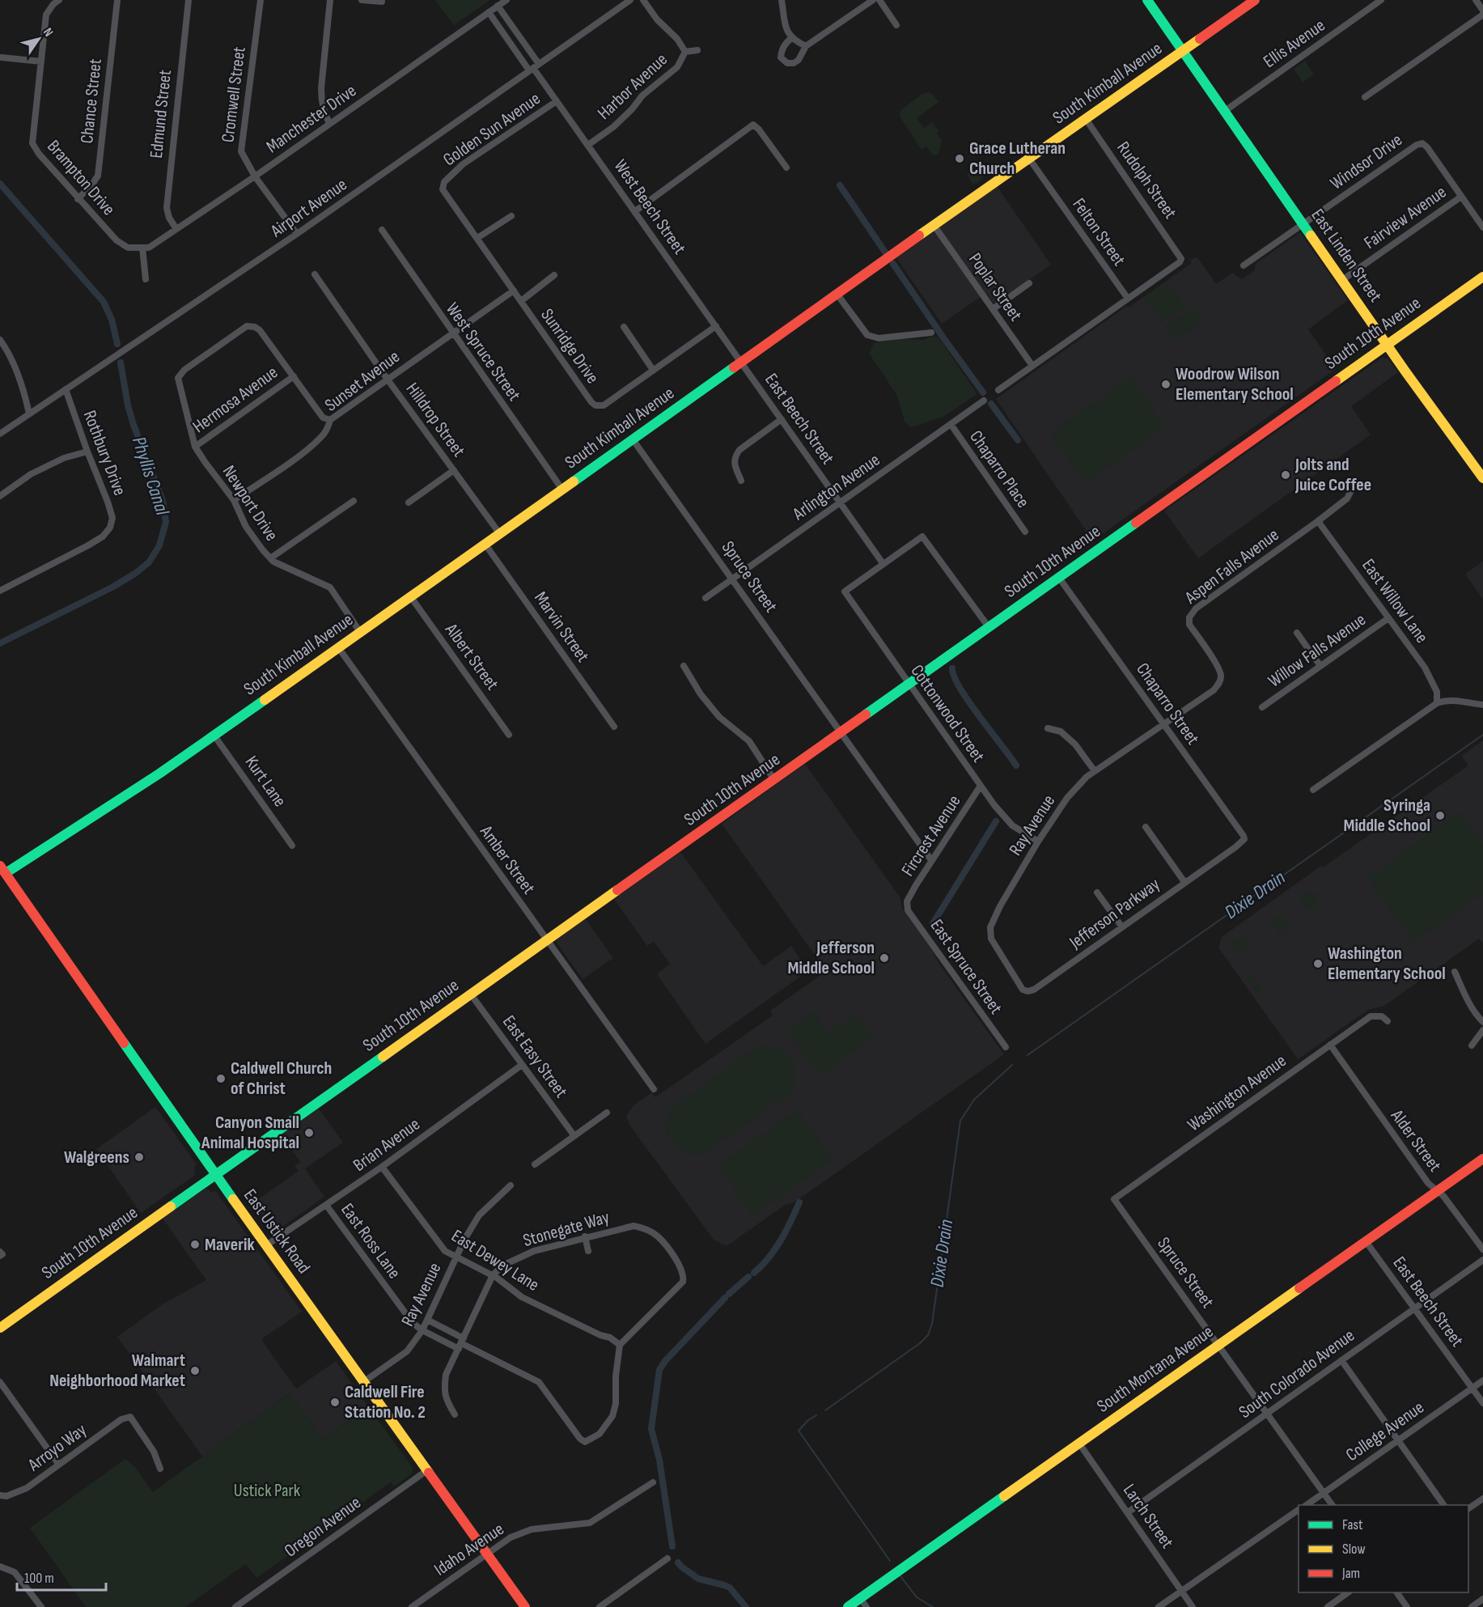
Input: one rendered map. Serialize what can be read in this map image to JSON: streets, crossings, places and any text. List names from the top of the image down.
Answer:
{
  "streets": {
    "main road": [
      "South Kimball Avenue",
      "East Linden Street",
      "South 10th Avenue",
      "East Ustick Road",
      "South Montana Avenue"
    ],
    "street": [
      "Ellis Avenue",
      "Harbor Avenue",
      "Cromwell Street",
      "Chance Street",
      "Edmund Street",
      "Manchester Drive",
      "Golden Sun Avenue",
      "Windsor Drive",
      "Brampton Drive",
      "Rudolph Street",
      "West Beech Street",
      "Airport Avenue",
      "Fairview Avenue",
      "Felton Street",
      "Poplar Street",
      "Sunridge Drive",
      "West Spruce Street",
      "Sunset Avenue",
      "Hermosa Avenue",
      "East Beech Street",
      "Hilldrop Street",
      "Rothbury Drive",
      "Chaparro Place",
      "Arlington Avenue",
      "Newport Drive",
      "Aspen Falls Avenue",
      "Spruce Street",
      "East Willow Lane",
      "Marvin Street",
      "Willow Falls Avenue",
      "Albert Street",
      "Chaparro Street",
      "Cottonwood Street",
      "Kurt Lane",
      "Ray Avenue",
      "Fircrest Avenue",
      "Amber Street",
      "Jefferson Parkway",
      "East Spruce Street",
      "East Easy Street",
      "Washington Avenue",
      "Alder Street",
      "Brian Avenue",
      "Stonegate Way",
      "East Ross Lane",
      "East Dewey Lane",
      "South Colorado Avenue",
      "College Avenue",
      "Arroyo Way",
      "Larch Street",
      "Oregon Avenue",
      "Idaho Avenue"
    ]
  },
  "crossings": [
    ["Ellis Avenue", "East Linden Street"],
    ["South Kimball Avenue", "Rudolph Street"],
    ["South Kimball Avenue", "West Beech Street"],
    ["South Kimball Avenue", "Felton Street"],
    ["South Kimball Avenue", "East Linden Street"],
    ["South Kimball Avenue", "Poplar Street"],
    ["South Kimball Avenue", "West Spruce Street"],
    ["South Kimball Avenue", "East Beech Street"],
    ["South Kimball Avenue", "Hilldrop Street"],
    ["South Kimball Avenue", "Newport Drive"],
    ["South Kimball Avenue", "Spruce Street"],
    ["South Kimball Avenue", "Marvin Street"],
    ["South Kimball Avenue", "Albert Street"],
    ["South Kimball Avenue", "Kurt Lane"],
    ["South Kimball Avenue", "Amber Street"],
    ["South Kimball Avenue", "East Ustick Road"],
    ["Harbor Avenue", "West Beech Street"],
    ["Cromwell Street", "Manchester Drive"],
    ["Cromwell Street", "Airport Avenue"],
    ["Chance Street", "Brampton Drive"],
    ["Edmund Street", "Manchester Drive"],
    ["Manchester Drive", "Brampton Drive"],
    ["Manchester Drive", "West Beech Street"],
    ["Golden Sun Avenue", "West Beech Street"],
    ["Golden Sun Avenue", "Sunridge Drive"],
    ["Windsor Drive", "Fairview Avenue"],
    ["Windsor Drive", "East Linden Street"],
    ["Rudolph Street", "Felton Street"],
    ["West Beech Street", "Airport Avenue"],
    ["West Beech Street", "Sunridge Drive"],
    ["West Beech Street", "East Beech Street"],
    ["Airport Avenue", "Rothbury Drive"],
    ["Fairview Avenue", "East Linden Street"],
    ["East Linden Street", "South 10th Avenue"],
    ["South 10th Avenue", "Spruce Street"],
    ["South 10th Avenue", "Chaparro Street"],
    ["South 10th Avenue", "Cottonwood Street"],
    ["South 10th Avenue", "Amber Street"],
    ["South 10th Avenue", "East Easy Street"],
    ["South 10th Avenue", "East Ustick Road"],
    ["Sunridge Drive", "Sunset Avenue"],
    ["West Spruce Street", "Sunset Avenue"],
    ["Sunset Avenue", "Hilldrop Street"],
    ["Sunset Avenue", "Newport Drive"],
    ["Hermosa Avenue", "Newport Drive"],
    ["East Beech Street", "Arlington Avenue"],
    ["East Beech Street", "Cottonwood Street"],
    ["East Beech Street", "South Montana Avenue"],
    ["East Beech Street", "South Colorado Avenue"],
    ["East Beech Street", "College Avenue"],
    ["Chaparro Place", "Arlington Avenue"],
    ["Arlington Avenue", "Spruce Street"],
    ["Aspen Falls Avenue", "East Willow Lane"],
    ["Aspen Falls Avenue", "Chaparro Street"],
    ["Aspen Falls Avenue", "Ray Avenue"],
    ["Spruce Street", "Washington Avenue"],
    ["Spruce Street", "South Montana Avenue"],
    ["Spruce Street", "South Colorado Avenue"],
    ["Spruce Street", "College Avenue"],
    ["East Willow Lane", "Willow Falls Avenue"],
    ["Chaparro Street", "Ray Avenue"],
    ["Chaparro Street", "Jefferson Parkway"],
    ["Cottonwood Street", "Ray Avenue"],
    ["Cottonwood Street", "Fircrest Avenue"],
    ["Ray Avenue", "Jefferson Parkway"],
    ["Ray Avenue", "East Ustick Road"],
    ["Ray Avenue", "East Ross Lane"],
    ["Ray Avenue", "East Dewey Lane"],
    ["Fircrest Avenue", "East Spruce Street"],
    ["East Easy Street", "Brian Avenue"],
    ["Washington Avenue", "Alder Street"],
    ["Alder Street", "South Montana Avenue"],
    ["Brian Avenue", "East Ustick Road"],
    ["Brian Avenue", "East Ross Lane"],
    ["Brian Avenue", "East Dewey Lane"],
    ["Stonegate Way", "East Ross Lane"],
    ["Stonegate Way", "East Dewey Lane"],
    ["East Ustick Road", "Oregon Avenue"],
    ["East Ustick Road", "Idaho Avenue"],
    ["East Ross Lane", "East Dewey Lane"],
    ["South Montana Avenue", "Larch Street"],
    ["South Colorado Avenue", "Larch Street"]
  ],
  "water": ["Phyllis Canal", "Dixie Drain"],
  "parks": ["Ustick Park"],
  "places": [
    "Grace Lutheran Church",
    "Woodrow Wilson Elementary School",
    "Jolts and Juice Coffee",
    "Syringa Middle School",
    "Jefferson Middle School",
    "Washington Elementary School",
    "Caldwell Church of Christ",
    "Canyon Small Animal Hospital",
    "Walgreens",
    "Maverik",
    "Walmart Neighborhood Market",
    "Caldwell Fire Station No. 2"
  ],
  "legend": ["Fast", "Slow", "Jam"],
  "scale_bar": "100 m",
  "north": "top right"
}
